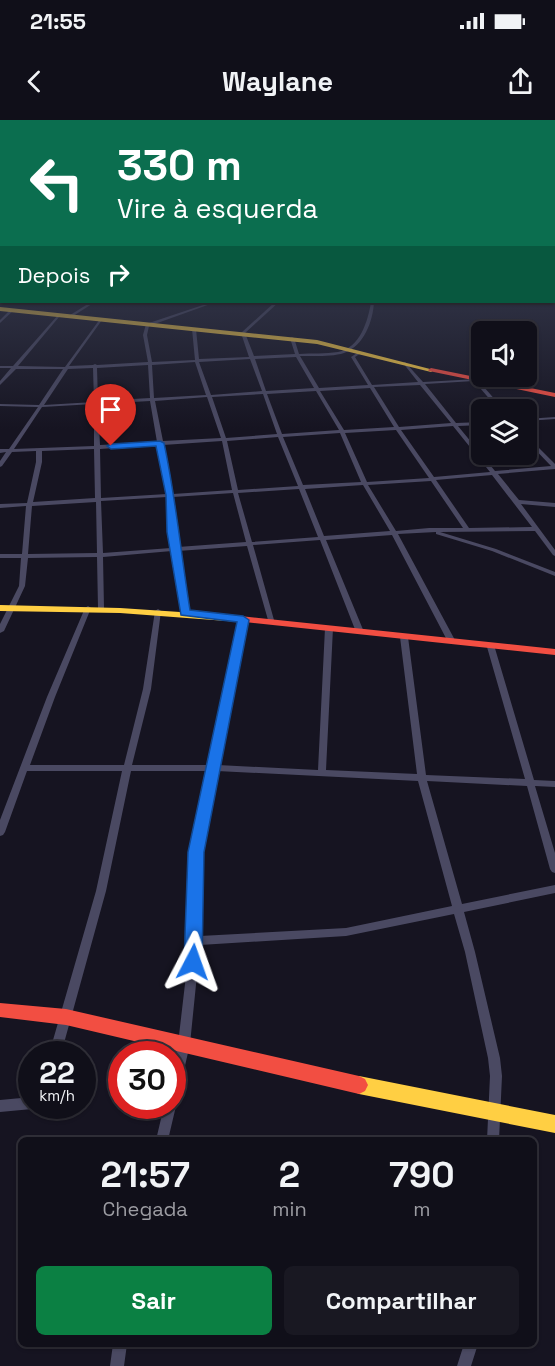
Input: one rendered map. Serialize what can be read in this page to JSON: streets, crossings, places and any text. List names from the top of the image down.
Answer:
{
  "page": {
    "status": "21:55",
    "header": "Waylane",
    "turn": ["330 m", "Vire à esquerda"],
    "then": "Depois",
    "speed": "22 km/h",
    "limit": "30",
    "eta": [
      "21:57",
      "Chegada",
      "2",
      "min",
      "790",
      "m"
    ],
    "buttons": ["Sair", "Compartilhar"]
  }
}
